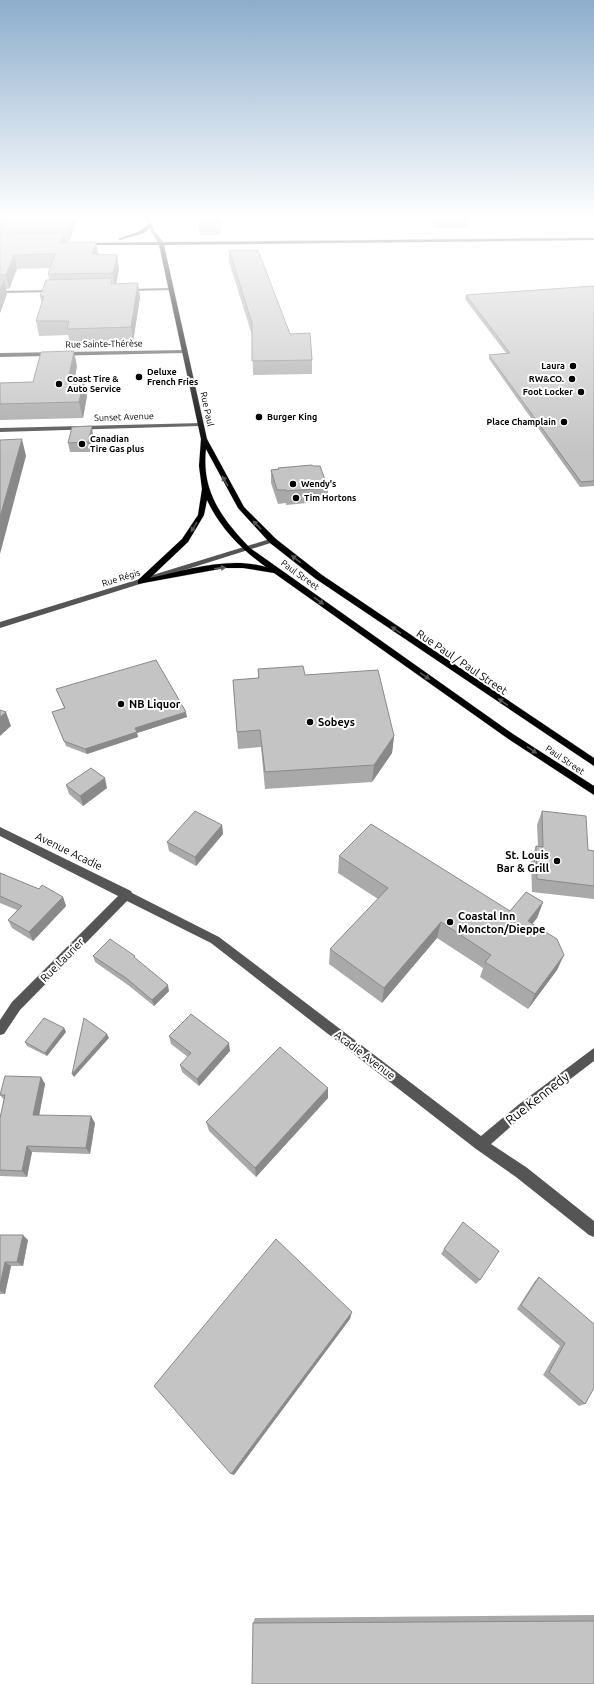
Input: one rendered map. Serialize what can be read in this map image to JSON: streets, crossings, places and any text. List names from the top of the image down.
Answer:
{
  "streets": {
    "main road": ["Rue Paul", "Paul Street", "Rue Paul / Paul Street"],
    "street": [
      "Rue Sainte-Thérèse",
      "Sunset Avenue",
      "Rue Régis",
      "Avenue Acadie",
      "Rue Laurier",
      "Acadie Avenue",
      "Rue Kennedy"
    ]
  },
  "crossings": [
    ["Rue Sainte-Thérèse", "Rue Paul"],
    ["Rue Paul", "Sunset Avenue"],
    ["Rue Paul", "Paul Street"],
    ["Paul Street", "Rue Régis"],
    ["Paul Street", "Rue Paul / Paul Street"],
    ["Avenue Acadie", "Rue Laurier"],
    ["Avenue Acadie", "Acadie Avenue"],
    ["Rue Laurier", "Acadie Avenue"],
    ["Acadie Avenue", "Rue Kennedy"]
  ],
  "one_way": ["Rue Paul / Paul Street"],
  "places": [
    "Laura",
    "Deluxe French Fries",
    "RW&CO.",
    "Coast Tire & Auto Service",
    "Foot Locker",
    "Burger King",
    "Place Champlain",
    "Canadian Tire Gas plus",
    "Wendy's",
    "Tim Hortons",
    "NB Liquor",
    "Sobeys",
    "St. Louis Bar & Grill",
    "Coastal Inn Moncton/Dieppe"
  ]
}
